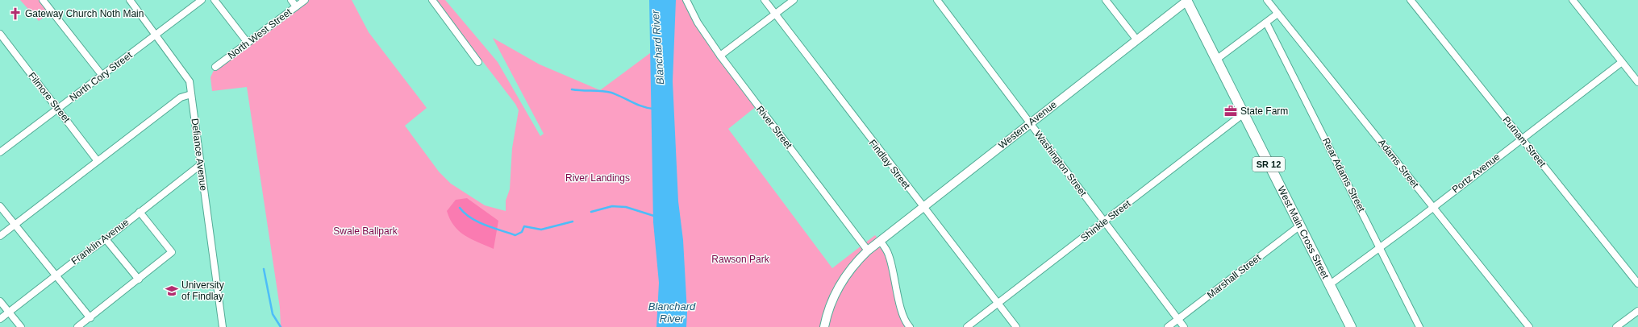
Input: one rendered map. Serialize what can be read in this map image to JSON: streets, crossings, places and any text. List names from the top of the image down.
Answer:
{
  "streets": {
    "highway": ["SR 12", "West Main Cross Street"],
    "main road": ["Western Avenue"],
    "street": [
      "North West Street",
      "North Cory Street",
      "Filmore Street",
      "River Street",
      "Putnam Street",
      "Defiance Avenue",
      "Washington Street",
      "Adams Street",
      "Findlay Street",
      "Portz Avenue",
      "Rear Adams Street",
      "Shinkle Street",
      "Franklin Avenue",
      "Marshall Street"
    ]
  },
  "crossings": [
    ["North Cory Street", "Filmore Street"],
    ["North Cory Street", "Defiance Avenue"],
    ["Western Avenue", "River Street"],
    ["Western Avenue", "Washington Street"],
    ["Western Avenue", "Findlay Street"],
    ["Western Avenue", "West Main Cross Street"],
    ["Putnam Street", "Portz Avenue"],
    ["Defiance Avenue", "Franklin Avenue"],
    ["Washington Street", "Shinkle Street"],
    ["Washington Street", "Marshall Street"],
    ["Adams Street", "Portz Avenue"],
    ["Findlay Street", "Shinkle Street"],
    ["Portz Avenue", "Rear Adams Street"],
    ["Portz Avenue", "West Main Cross Street"],
    ["Shinkle Street", "West Main Cross Street"],
    ["West Main Cross Street", "Marshall Street"]
  ],
  "water": ["Blanchard River"],
  "parks": ["River Landings", "Swale Ballpark", "Rawson Park"],
  "places": {
    "church": ["Gateway Church Noth Main"],
    "office": ["State Farm"],
    "school or university": ["University of Findlay"]
  }
}
